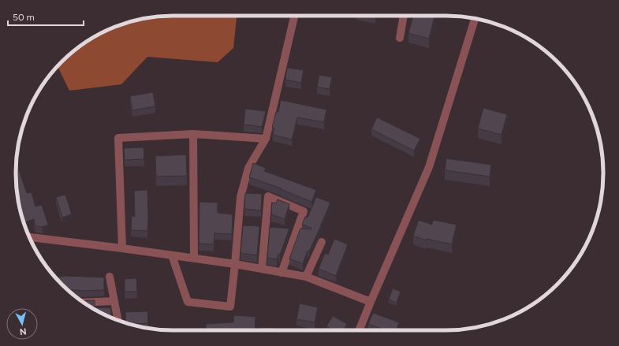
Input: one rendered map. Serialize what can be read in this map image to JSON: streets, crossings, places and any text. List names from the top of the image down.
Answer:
{
  "scale_bar": "50 m",
  "north": "bottom"
}
